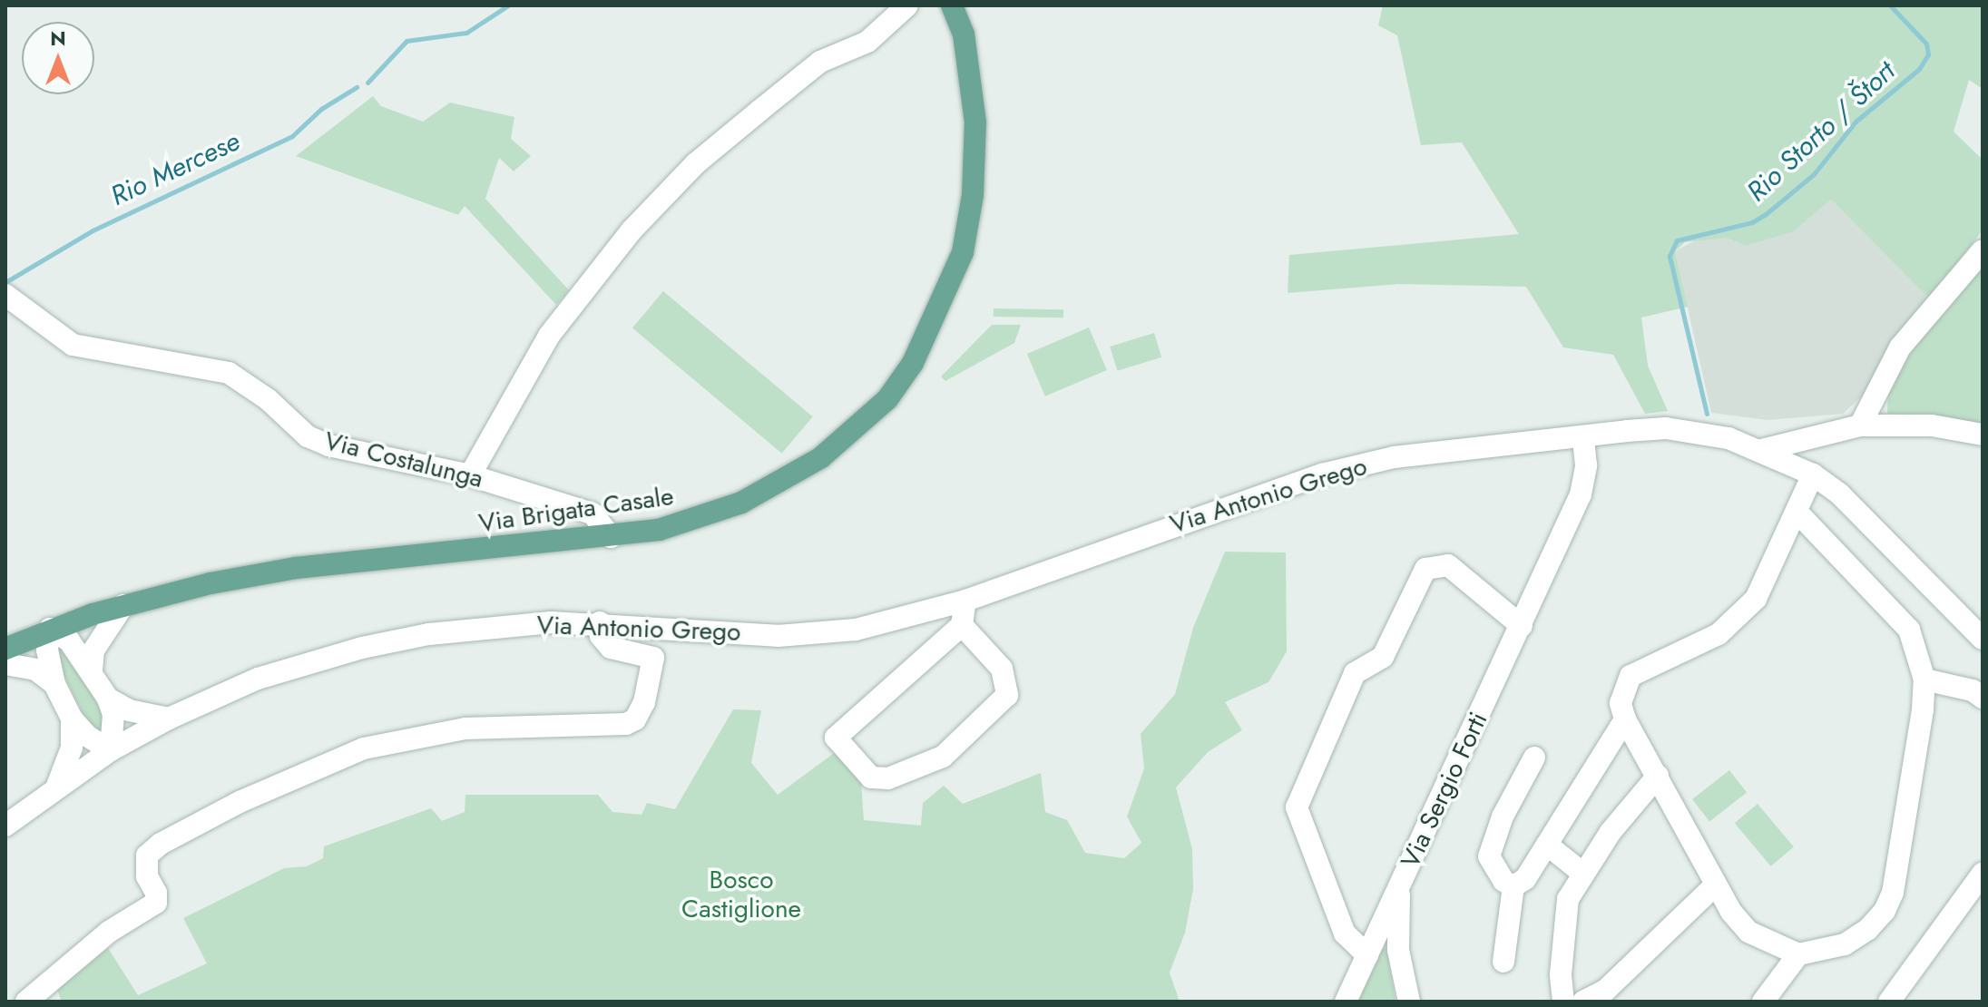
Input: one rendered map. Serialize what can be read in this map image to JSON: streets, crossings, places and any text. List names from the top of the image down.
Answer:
{
  "streets": {
    "main road": ["Via Brigata Casale"],
    "street": ["Via Costalunga", "Via Antonio Grego", "Via Sergio Forti"]
  },
  "crossings": [
    ["Via Costalunga", "Via Brigata Casale"],
    ["Via Antonio Grego", "Via Sergio Forti"]
  ],
  "water": ["Rio Storto / Štort", "Rio Mercese"],
  "parks": ["Bosco Castiglione"],
  "north": "top"
}
